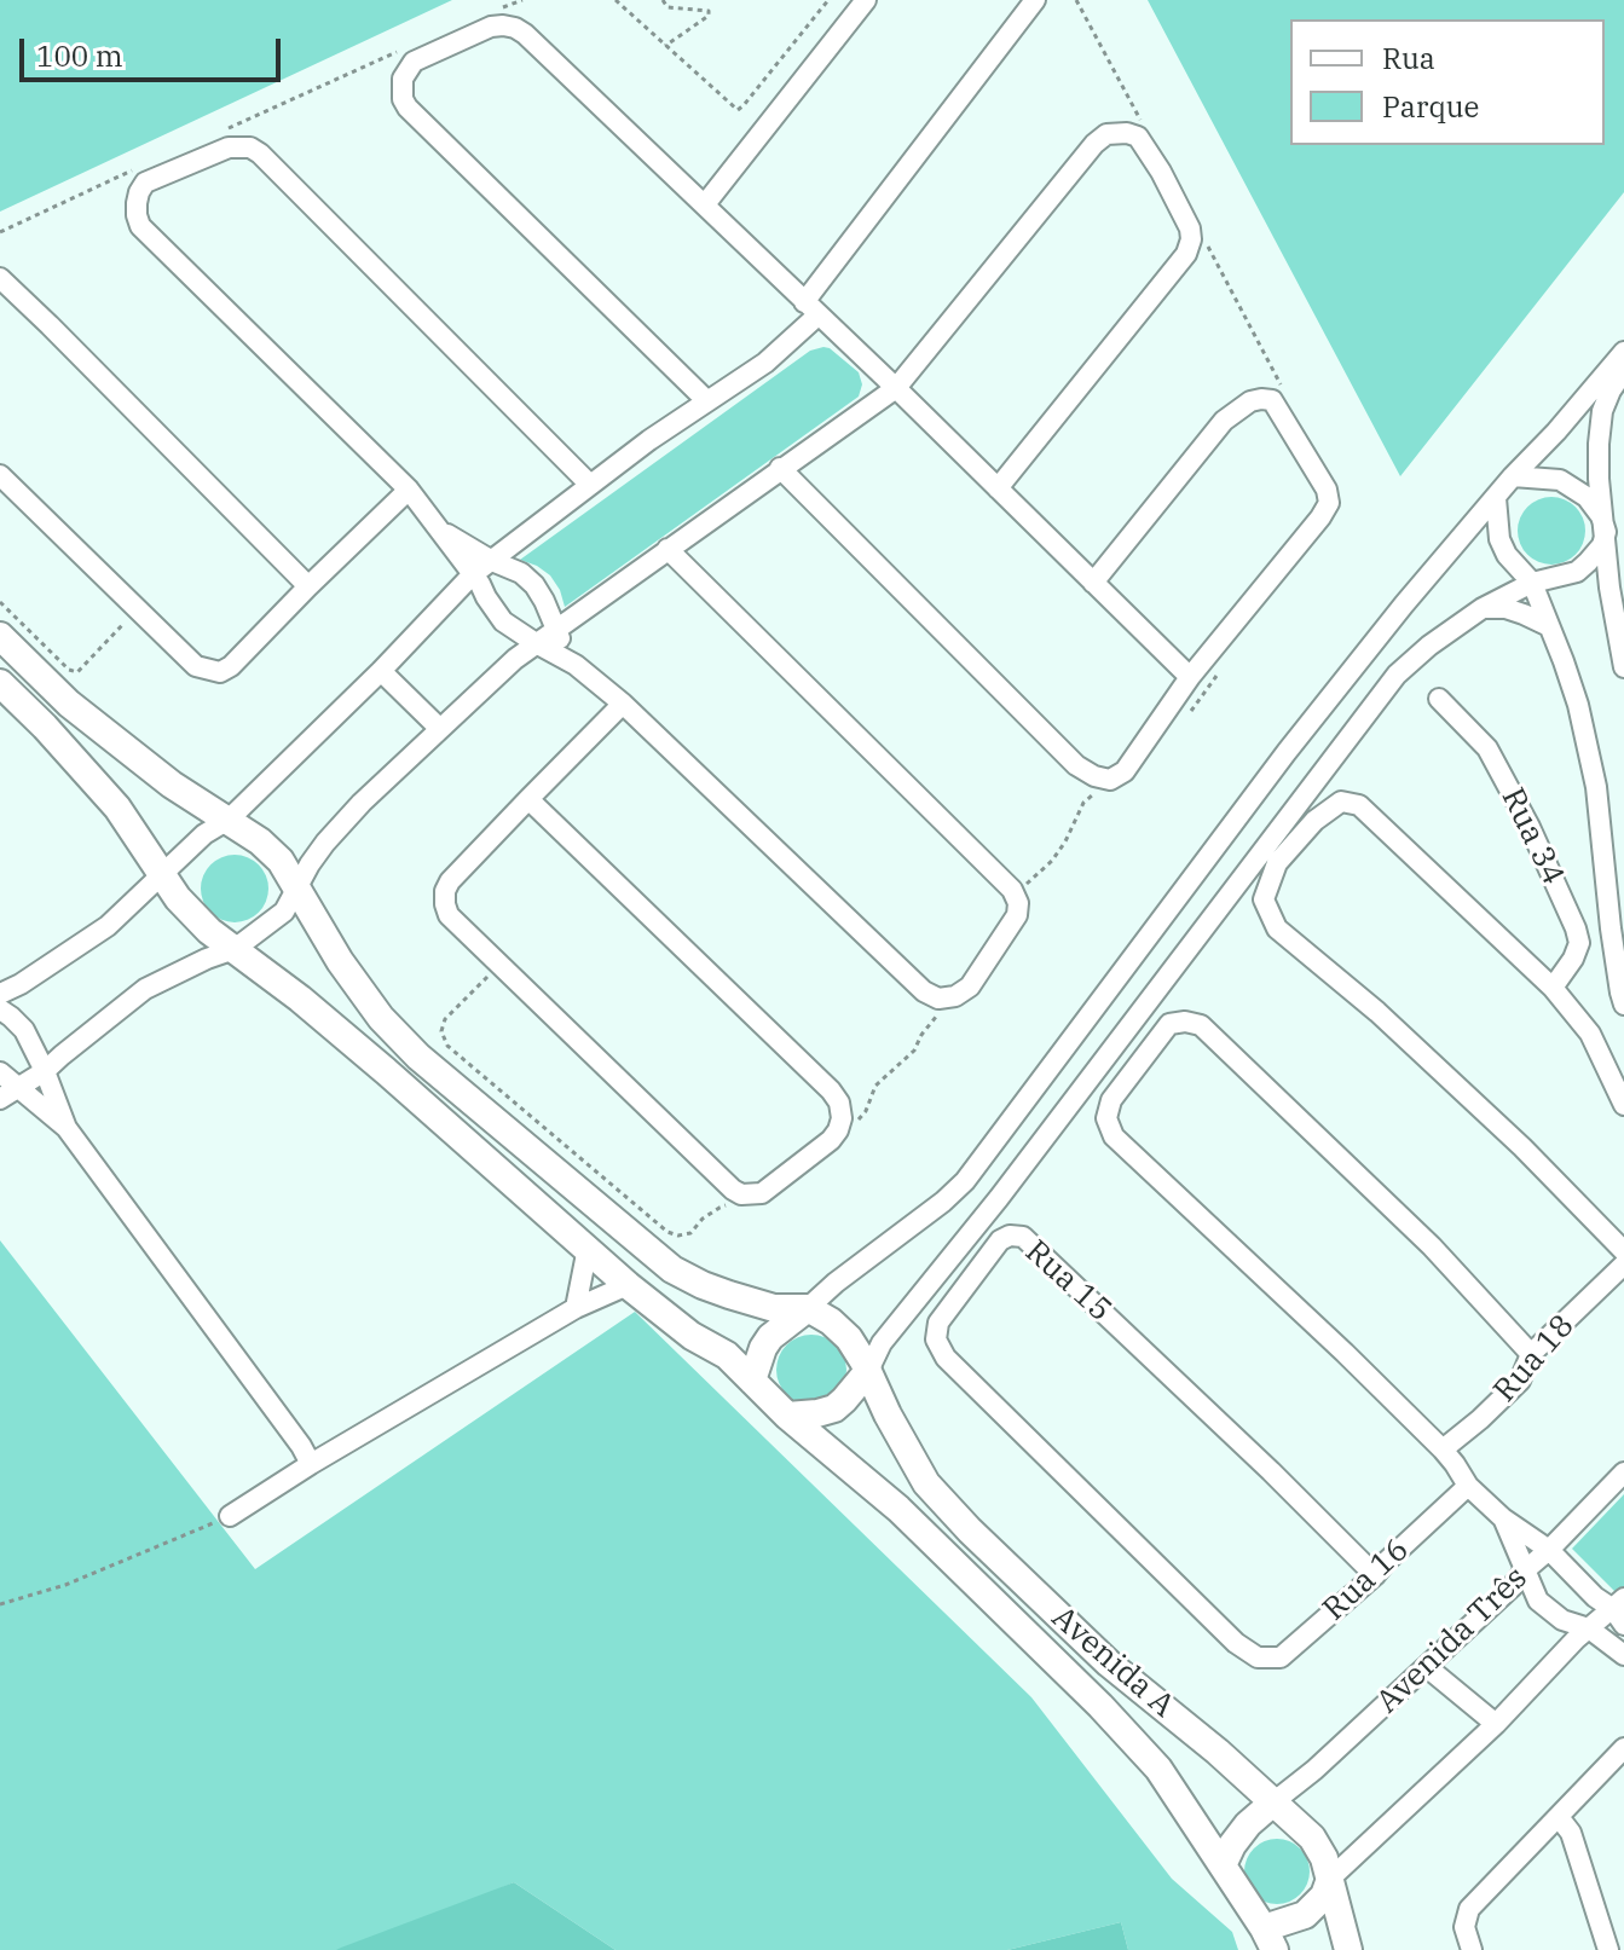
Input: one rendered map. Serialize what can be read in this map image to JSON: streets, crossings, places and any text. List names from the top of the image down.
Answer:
{
  "streets": {
    "main road": ["Avenida A"],
    "street": [
      "Rua 34",
      "Rua 15",
      "Rua 18",
      "Rua 16",
      "Avenida Três"
    ]
  },
  "crossings": [
    ["Rua 15", "Rua 16"],
    ["Avenida Três", "Avenida A"]
  ],
  "legend": ["Rua", "Parque"],
  "scale_bar": "100 m"
}
